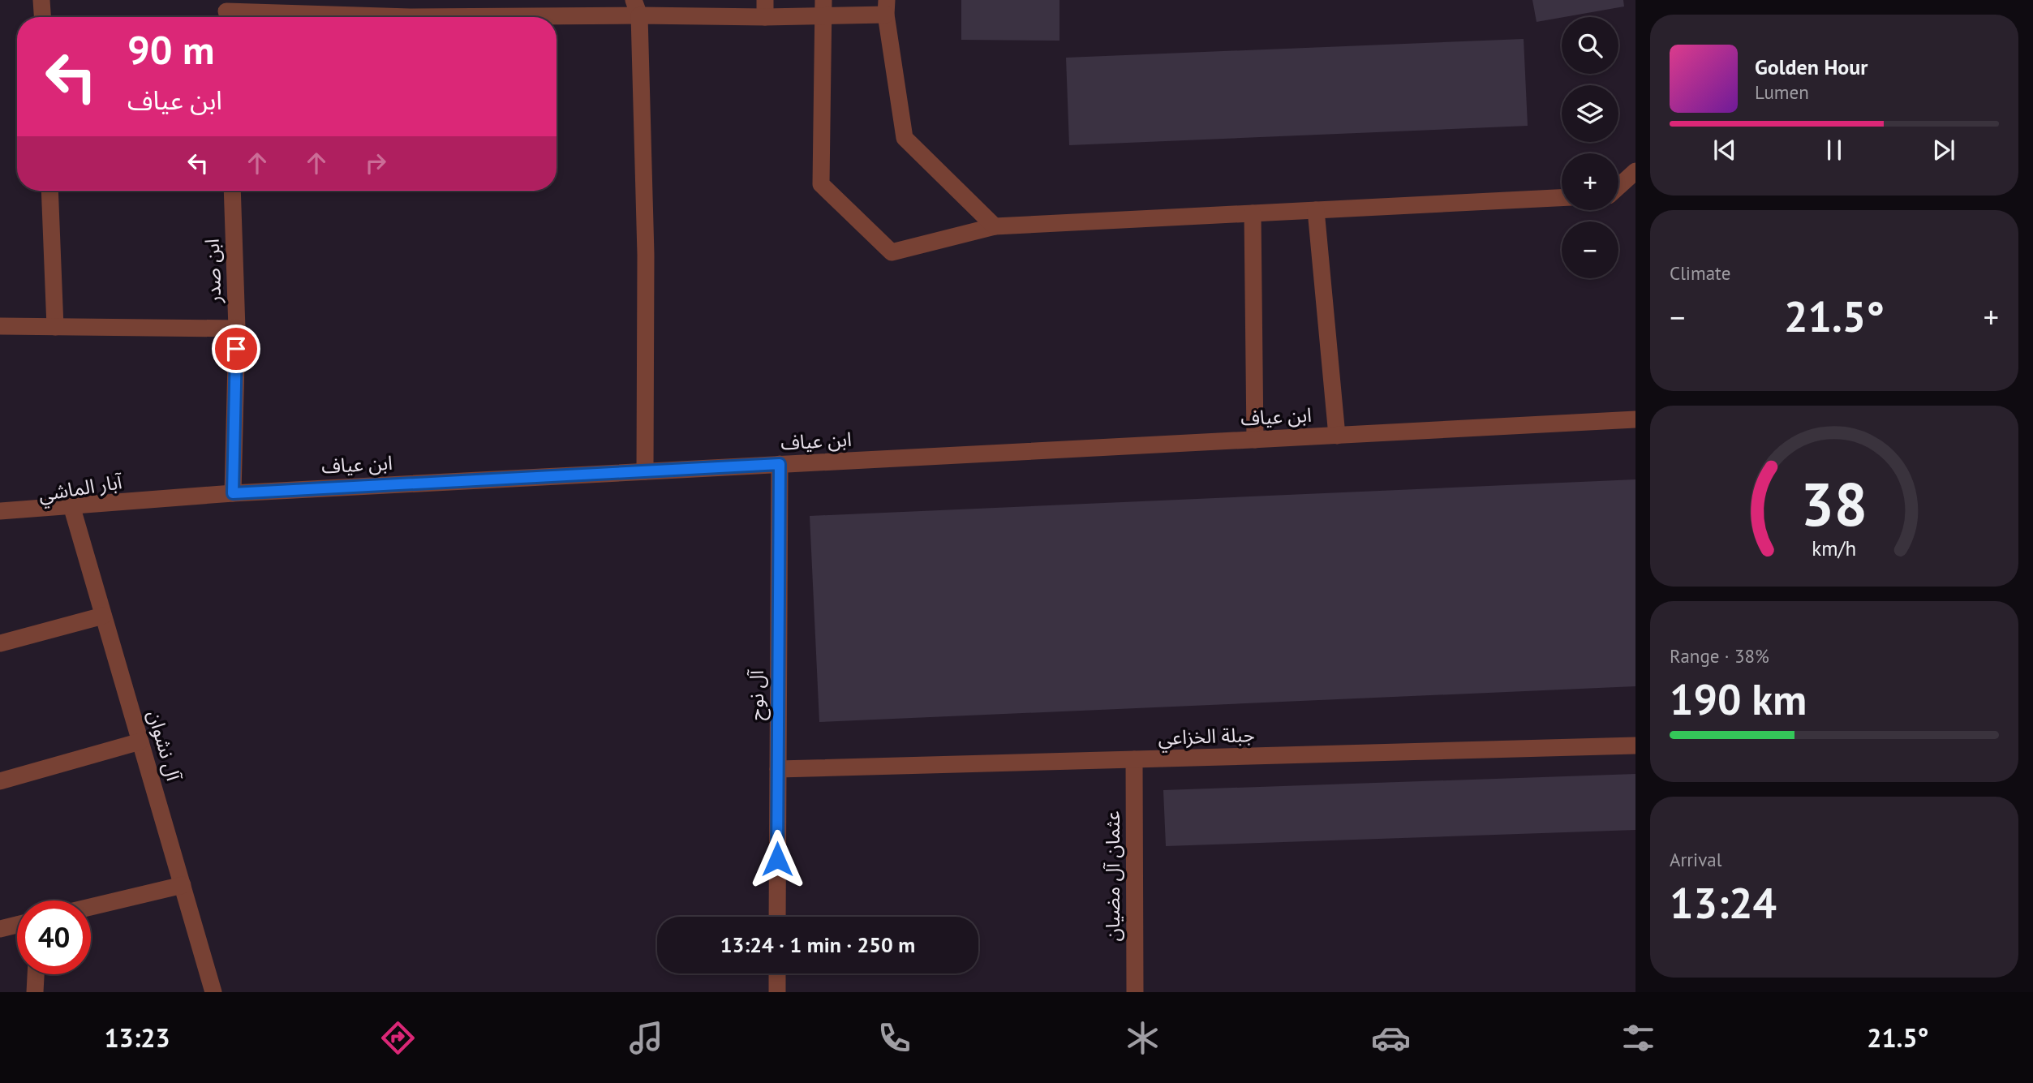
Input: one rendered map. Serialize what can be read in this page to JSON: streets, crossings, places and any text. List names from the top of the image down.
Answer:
{
  "streets": {
    "street": [
      "ابن صدر",
      "ابن عياف",
      "آبار الماشي",
      "آل نوح",
      "جبلة الخزاعي",
      "آل نشوان",
      "عثمان آل مضيان"
    ]
  },
  "crossings": [
    ["ابن صدر", "ابن عياف"],
    ["ابن عياف", "آبار الماشي"],
    ["ابن عياف", "آل نوح"],
    ["آبار الماشي", "آل نشوان"],
    ["آل نوح", "جبلة الخزاعي"],
    ["جبلة الخزاعي", "عثمان آل مضيان"]
  ],
  "page": {
    "map_buttons": ["+", "−"],
    "turn": ["90 m", "ابن عياف"],
    "song": ["Golden Hour", "Lumen"],
    "tile": [
      "Climate",
      ["Range · 38%", "190 km"],
      ["Arrival", "13:24"]
    ],
    "heat": ["−", "21.5°", "+"],
    "limit": "40",
    "trip": "13:24 · 1 min · 250 m",
    "tabs": ["13:23", "21.5°"],
    "gauge": ["38", "km/h"]
  }
}
